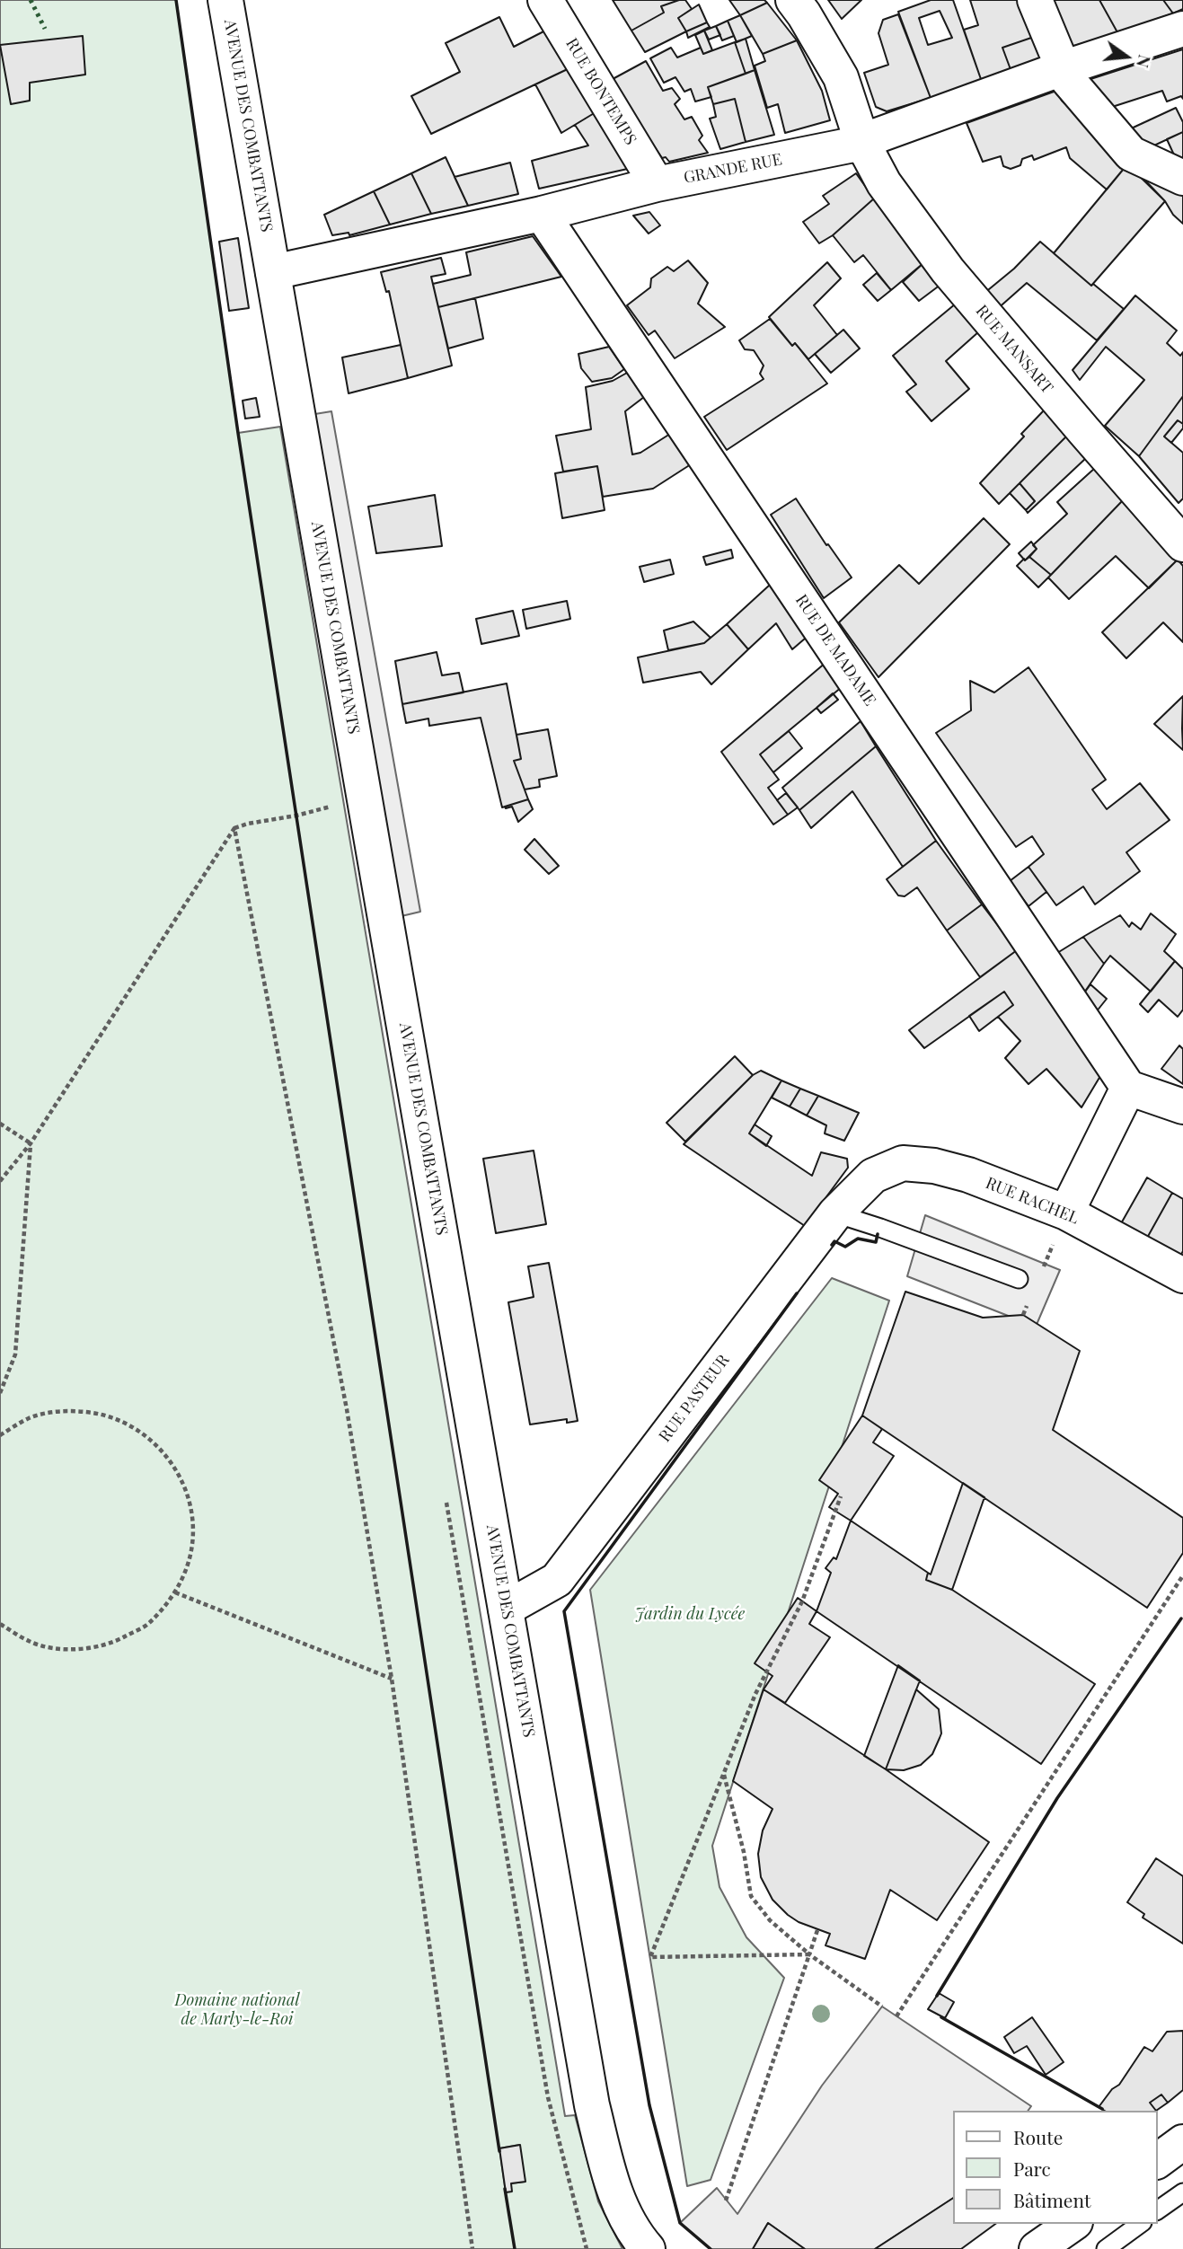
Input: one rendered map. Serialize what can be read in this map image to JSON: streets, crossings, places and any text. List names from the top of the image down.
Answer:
{
  "streets": {
    "street": [
      "RUE BONTEMPS",
      "AVENUE DES COMBATTANTS",
      "GRANDE RUE",
      "RUE MANSART",
      "RUE DE MADAME",
      "RUE RACHEL",
      "RUE PASTEUR"
    ]
  },
  "crossings": [
    ["RUE BONTEMPS", "GRANDE RUE"],
    ["AVENUE DES COMBATTANTS", "GRANDE RUE"],
    ["AVENUE DES COMBATTANTS", "RUE PASTEUR"],
    ["GRANDE RUE", "RUE MANSART"],
    ["GRANDE RUE", "RUE DE MADAME"],
    ["RUE RACHEL", "RUE PASTEUR"]
  ],
  "parks": ["Jardin du Lycée", "Domaine national de Marly-le-Roi"],
  "legend": ["Route", "Parc", "Bâtiment"],
  "north": "right"
}
